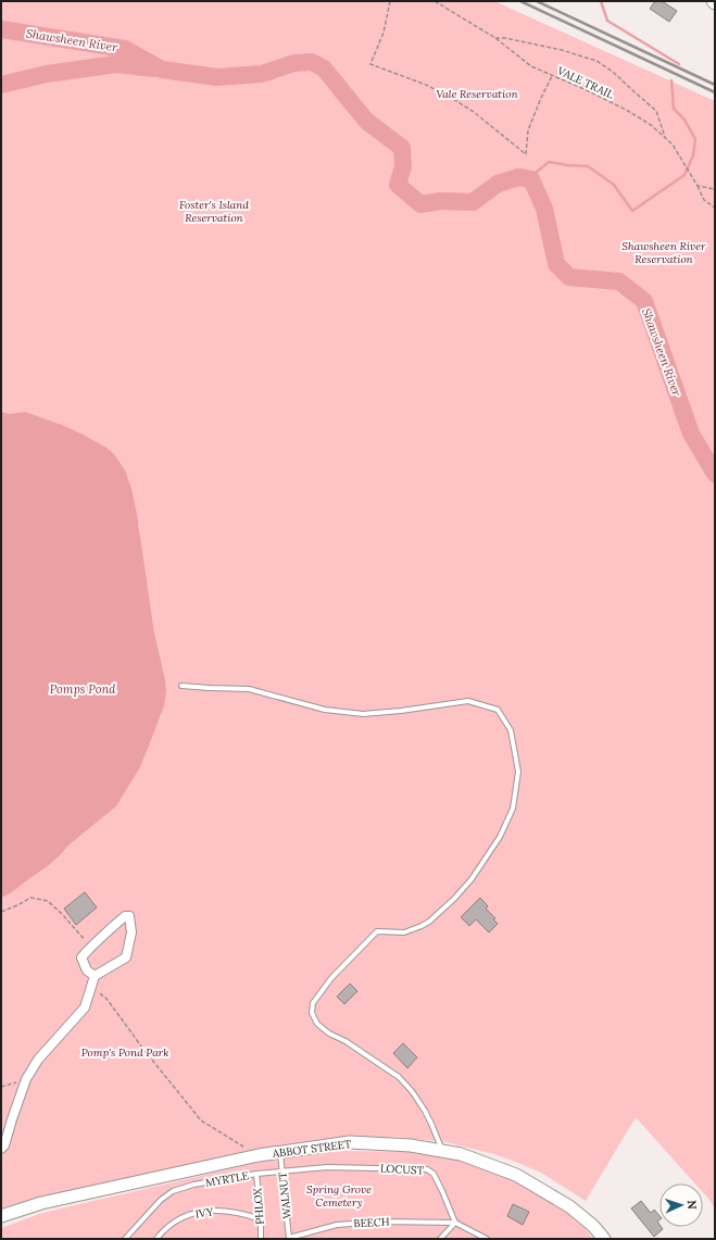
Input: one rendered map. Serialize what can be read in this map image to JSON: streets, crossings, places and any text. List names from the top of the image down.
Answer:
{
  "streets": {
    "street": ["ABBOT STREET"],
    "lane": [
      "LOCUST",
      "MYRTLE",
      "WALNUT",
      "PHLOX",
      "IVY",
      "BEECH"
    ],
    "path": ["VALE TRAIL"]
  },
  "crossings": [
    ["ABBOT STREET", "WALNUT"],
    ["LOCUST", "MYRTLE"],
    ["LOCUST", "WALNUT"],
    ["LOCUST", "BEECH"],
    ["MYRTLE", "WALNUT"],
    ["MYRTLE", "PHLOX"],
    ["WALNUT", "BEECH"],
    ["PHLOX", "IVY"]
  ],
  "water": ["Shawsheen River", "Pomps Pond"],
  "parks": [
    "Vale Reservation",
    "Foster's Island Reservation",
    "Shawsheen River Reservation",
    "Pomp's Pond Park",
    "Spring Grove Cemetery"
  ],
  "north": "right"
}
